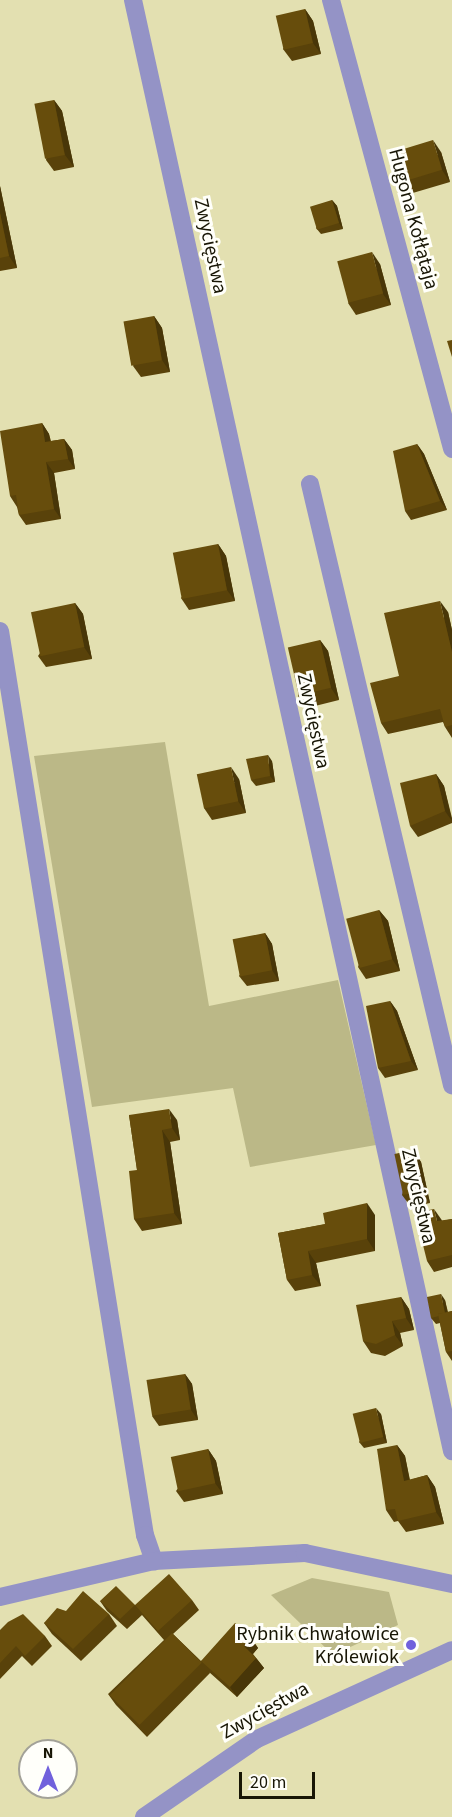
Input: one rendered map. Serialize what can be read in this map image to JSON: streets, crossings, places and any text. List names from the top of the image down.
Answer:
{
  "streets": {
    "street": ["Hugona Kołłątaja", "Zwycięstwa"]
  },
  "places": ["Rybnik Chwałowice Królewiok"],
  "scale_bar": "20 m",
  "north": "top"
}
